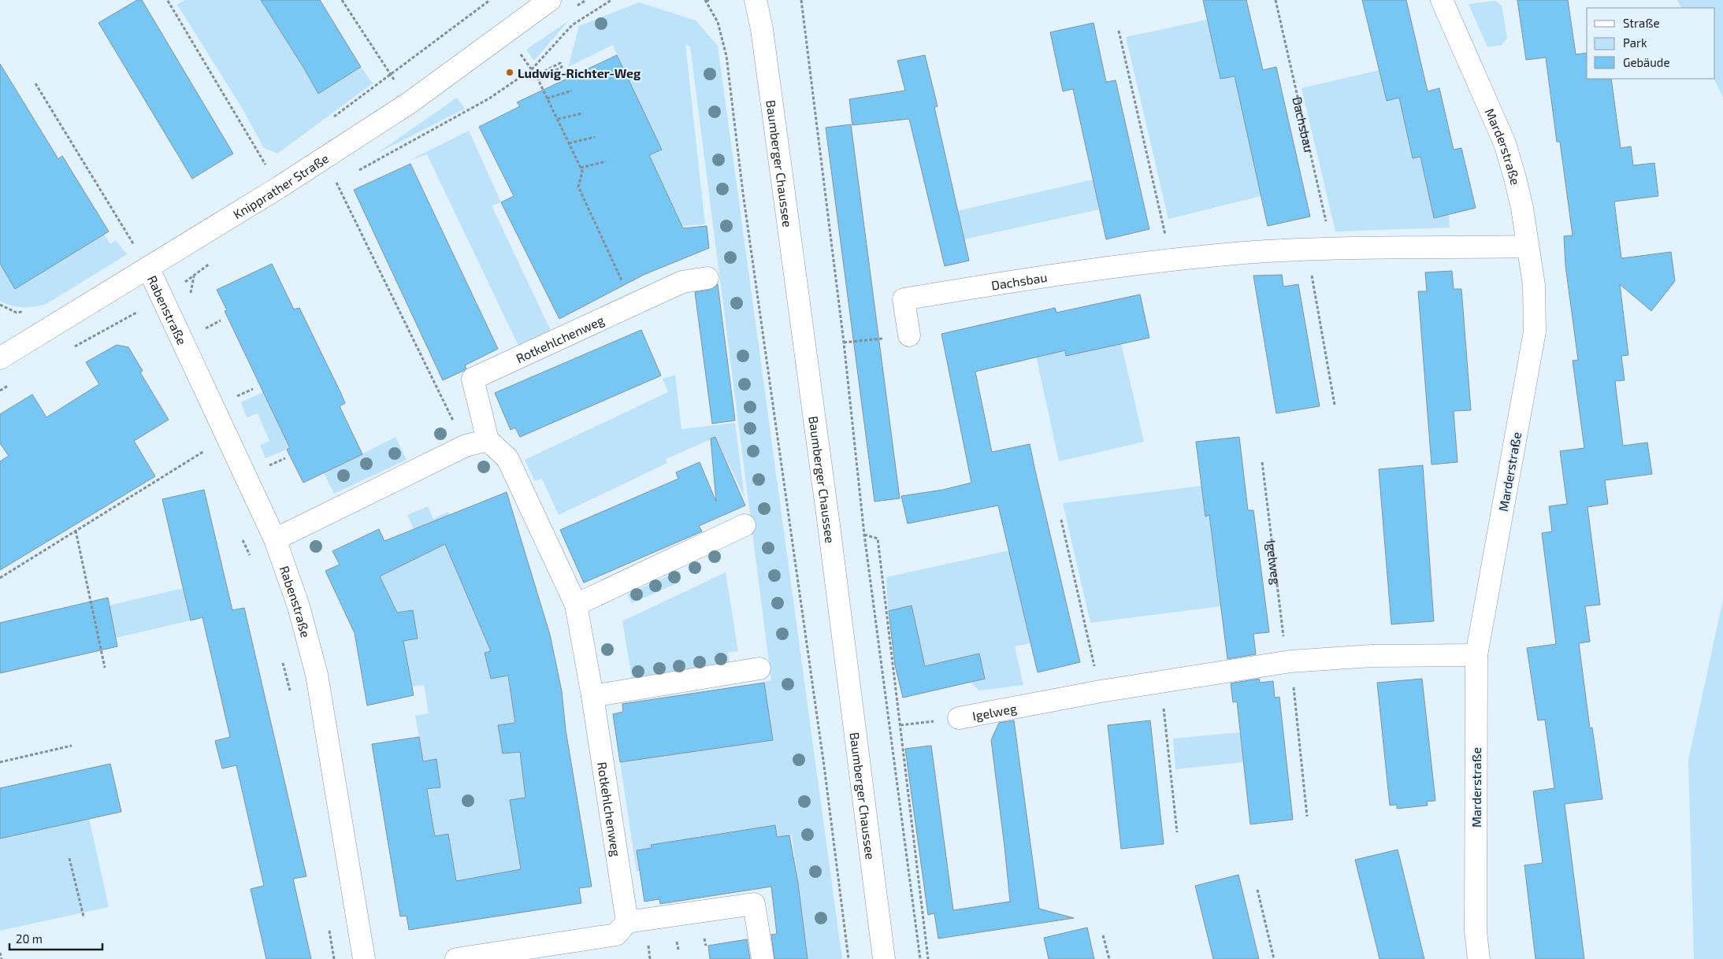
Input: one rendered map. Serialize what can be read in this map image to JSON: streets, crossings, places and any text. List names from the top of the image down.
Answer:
{
  "streets": {
    "street": [
      "Dachsbau",
      "Marderstraße",
      "Baumberger Chaussee",
      "Knipprather Straße",
      "Rabenstraße",
      "Rotkehlchenweg",
      "Igelweg"
    ]
  },
  "crossings": [
    ["Dachsbau", "Marderstraße"],
    ["Marderstraße", "Igelweg"],
    ["Knipprather Straße", "Rabenstraße"]
  ],
  "places": ["Ludwig-Richter-Weg"],
  "legend": ["Straße", "Park", "Gebäude"],
  "scale_bar": "20 m"
}
